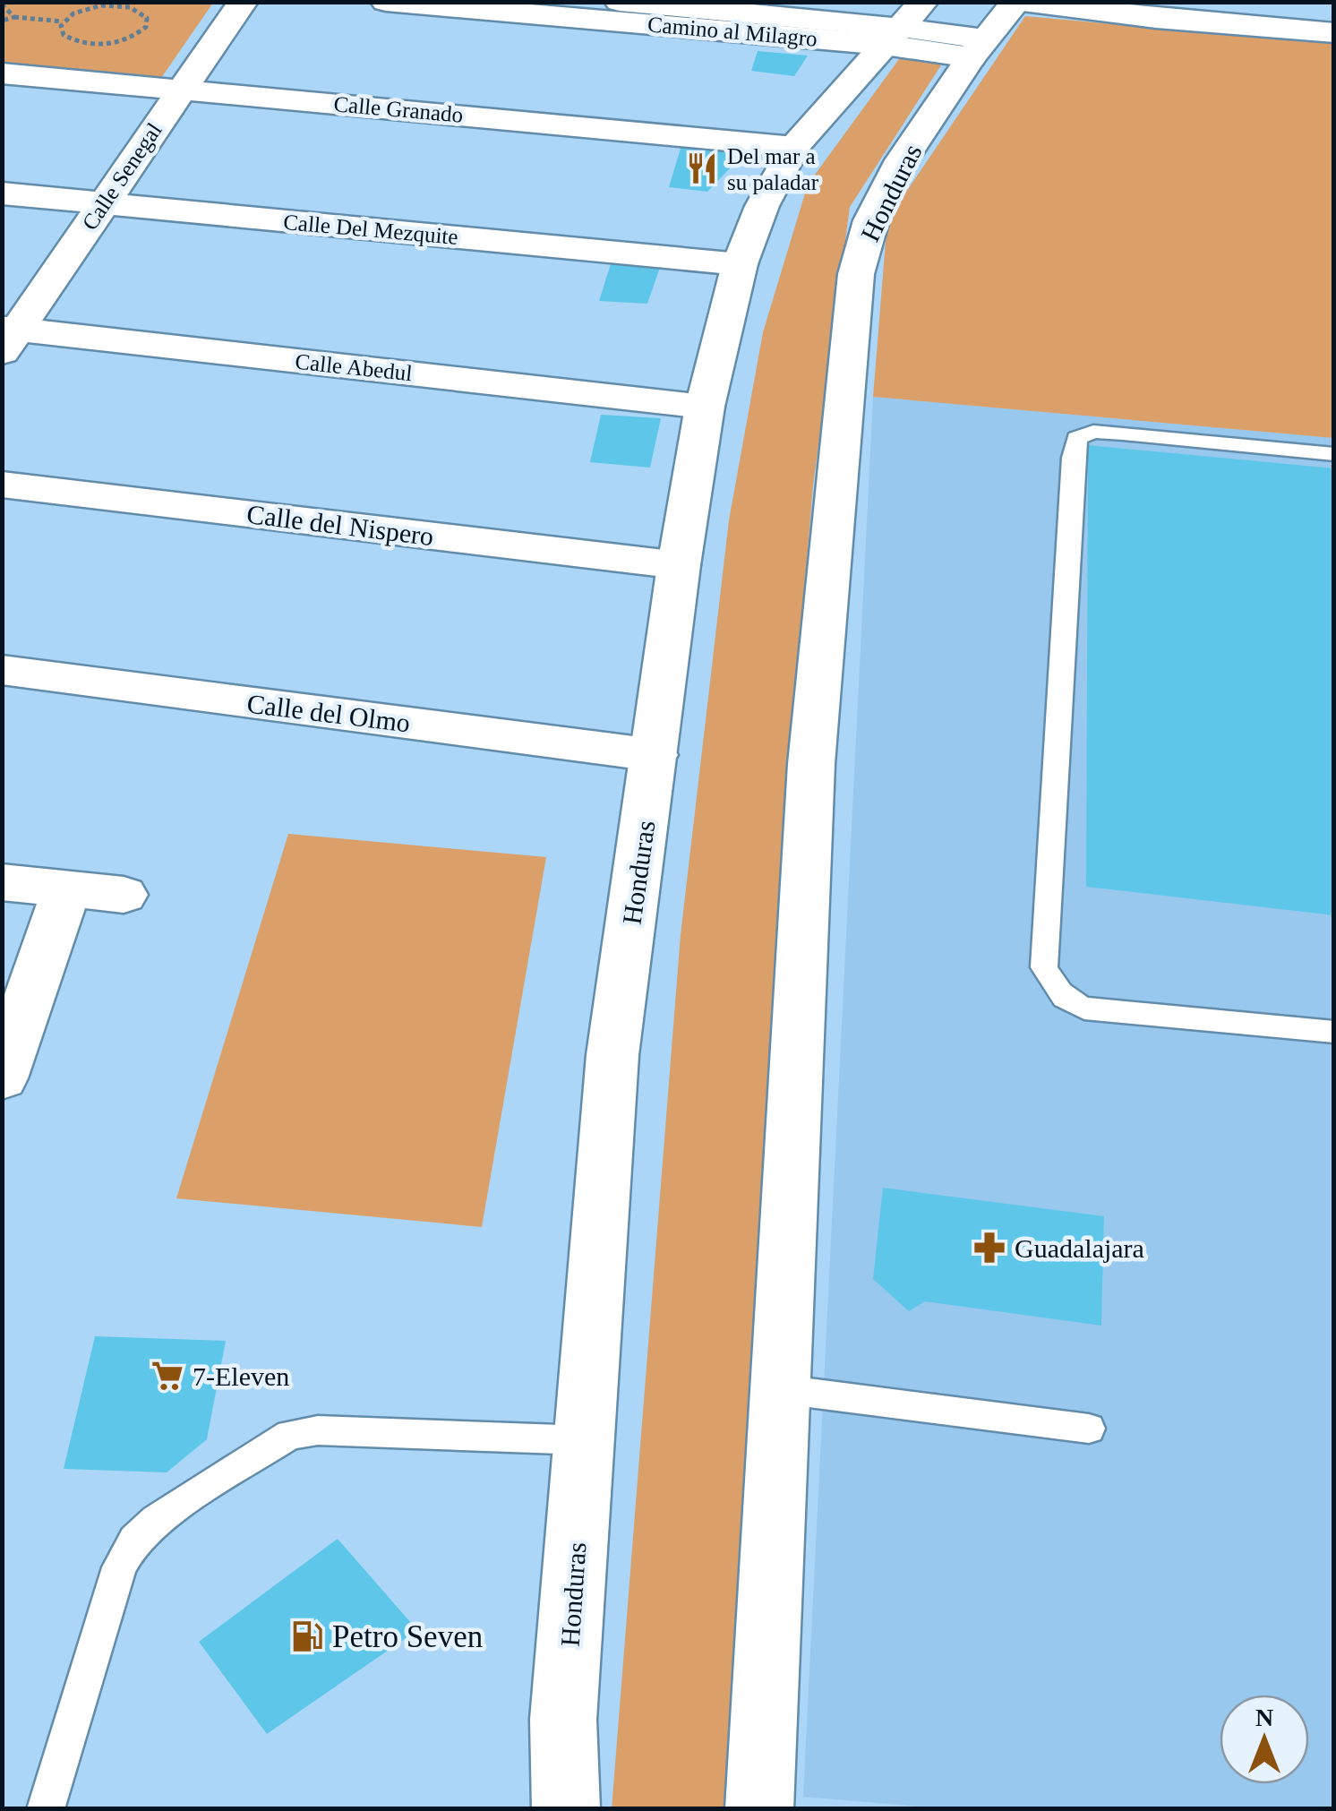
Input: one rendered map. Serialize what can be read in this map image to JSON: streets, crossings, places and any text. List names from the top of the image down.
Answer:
{
  "streets": {
    "street": [
      "Camino al Milagro",
      "Calle Granado",
      "Calle Senegal",
      "Honduras",
      "Calle Del Mezquite",
      "Calle Abedul",
      "Calle del Nispero",
      "Calle del Olmo"
    ]
  },
  "crossings": [
    ["Camino al Milagro", "Honduras"],
    ["Calle Granado", "Calle Senegal"],
    ["Calle Granado", "Honduras"],
    ["Calle Senegal", "Calle Del Mezquite"],
    ["Calle Senegal", "Calle Abedul"],
    ["Honduras", "Calle Del Mezquite"],
    ["Honduras", "Calle Abedul"],
    ["Honduras", "Calle del Nispero"],
    ["Honduras", "Calle del Olmo"]
  ],
  "places": {
    "restaurant": ["Del mar a su paladar"],
    "pharmacy": ["Guadalajara"],
    "supermarket": ["7-Eleven"],
    "fuel station": ["Petro Seven"]
  },
  "north": "top"
}
